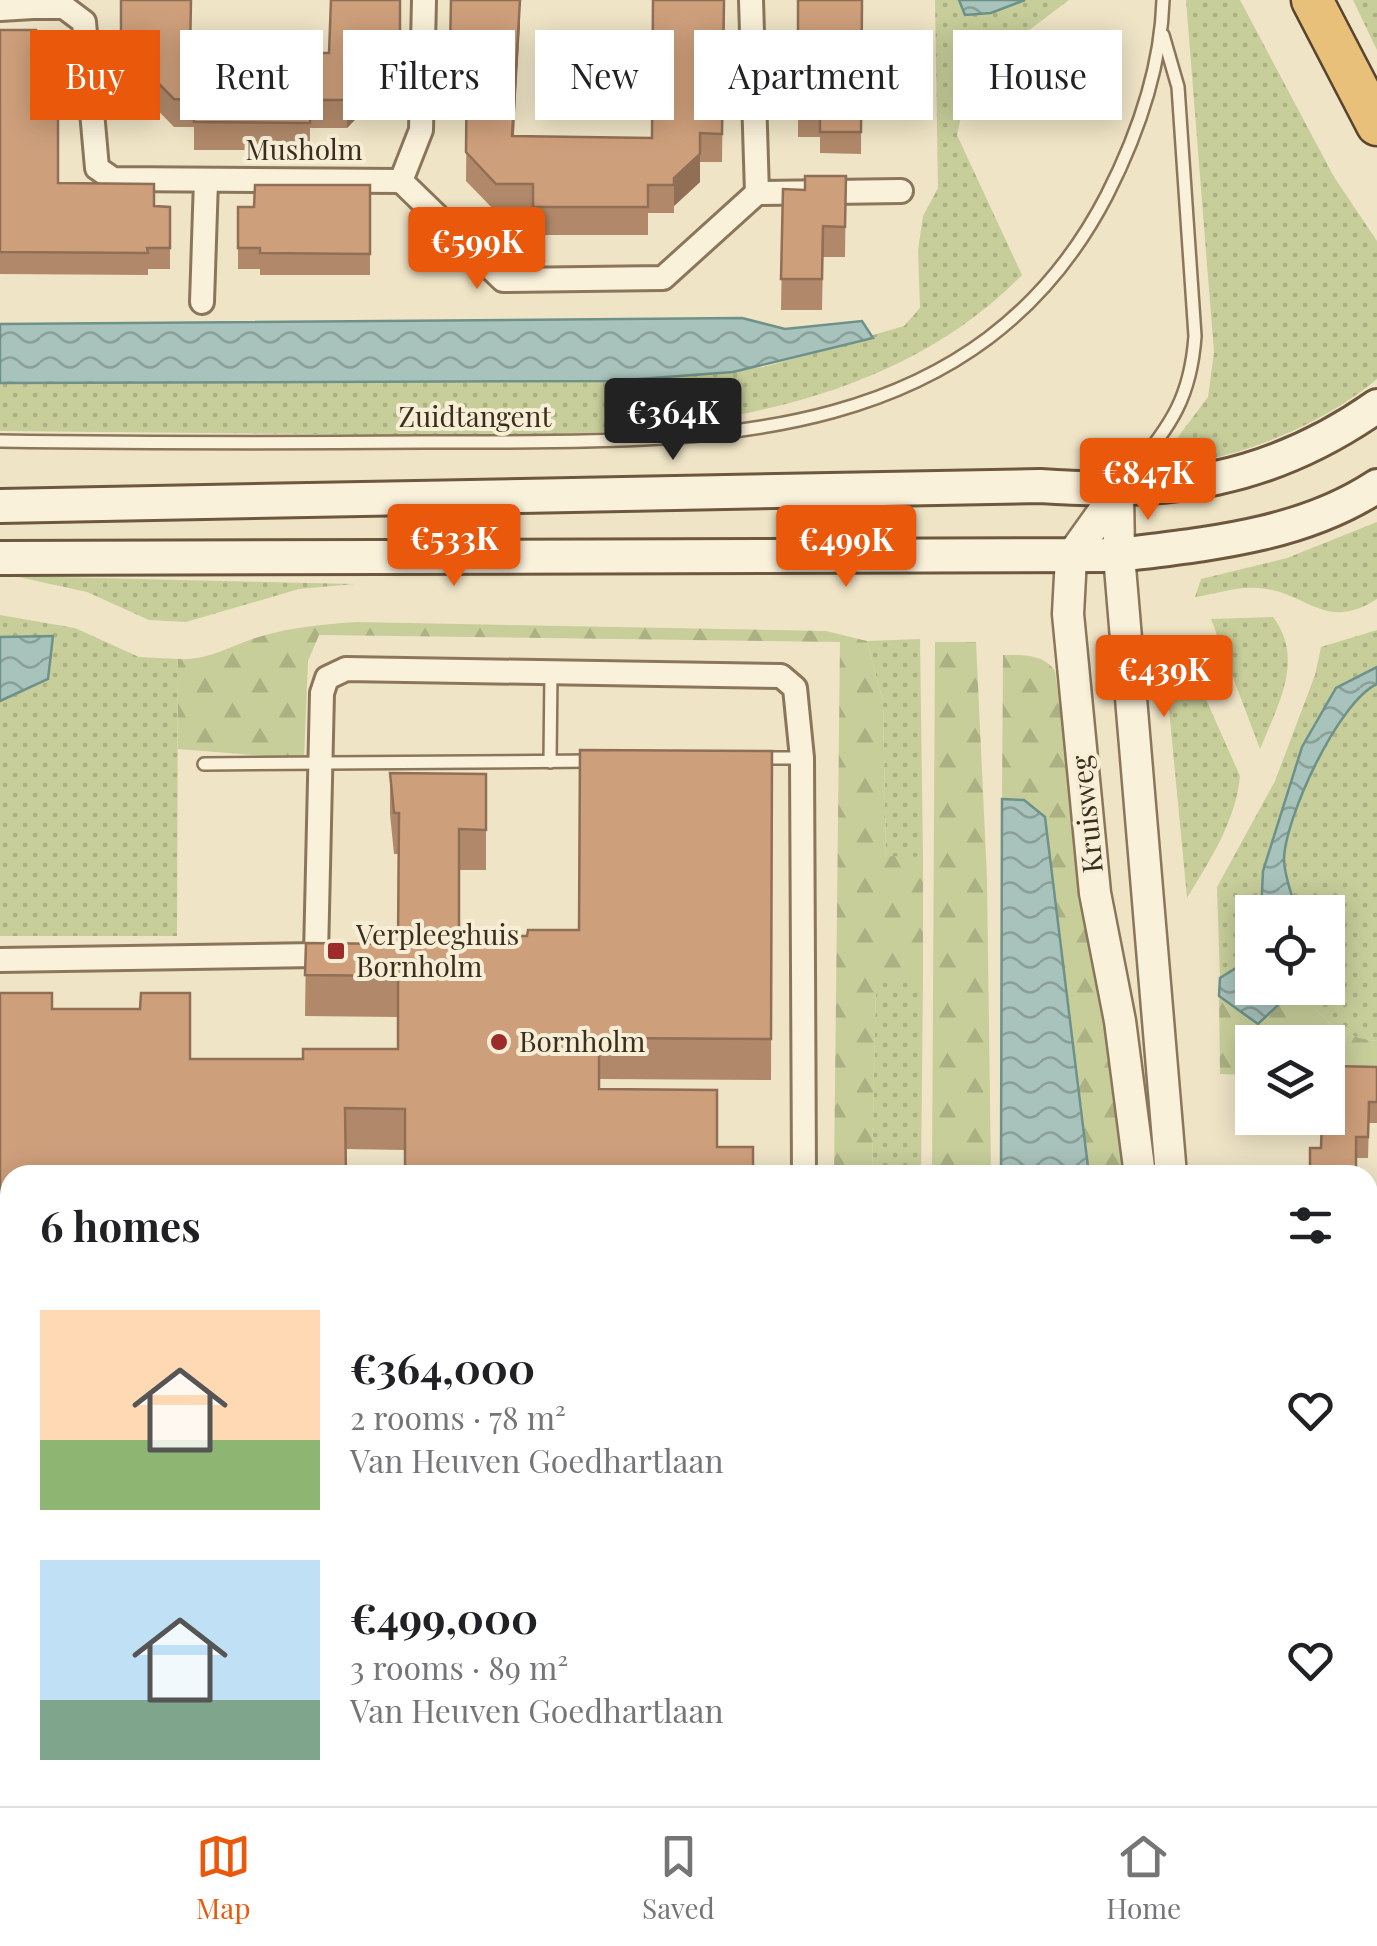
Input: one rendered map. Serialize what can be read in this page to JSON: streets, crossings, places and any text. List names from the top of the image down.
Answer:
{
  "streets": {
    "street": ["Musholm", "Kruisweg"],
    "lane": ["Zuidtangent"]
  },
  "crossings": [
    ["Zuidtangent", "Kruisweg"]
  ],
  "places": {
    "transit": ["Verpleeghuis Bornholm"],
    "other": ["Bornholm"]
  },
  "page": {
    "chip": [
      "Buy",
      "Rent",
      "Filters",
      "New",
      "Apartment",
      "House"
    ],
    "price": [
      "€599K",
      "€364K",
      "€847K",
      "€533K",
      "€499K",
      "€439K"
    ],
    "heading": "6 homes",
    "list": [
      {
        "name": "€364,000",
        "note": "2 rooms · 78 m² · Van Heuven Goedhartlaan"
      },
      {
        "name": "€499,000",
        "note": "3 rooms · 89 m² · Van Heuven Goedhartlaan"
      }
    ],
    "tabs": ["Map", "Saved", "Home"]
  }
}
